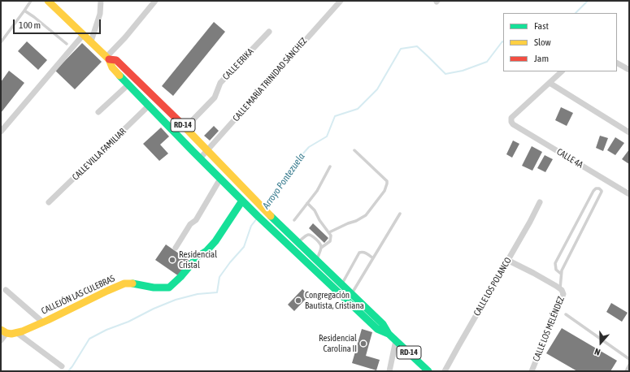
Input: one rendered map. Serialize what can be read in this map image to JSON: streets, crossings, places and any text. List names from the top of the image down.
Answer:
{
  "streets": {
    "main road": ["RD-14", "CALLEJÓN LAS CULEBRAS"],
    "street": [
      "CALLE ERIKA",
      "CALLE MARÍA TRINIDAD SÁNCHEZ",
      "CALLE VILLA FAMILIAR",
      "CALLE 4A",
      "CALLE LOS POLANCO",
      "CALLE LOS MELÉNDEZ"
    ]
  },
  "crossings": [
    ["CALLE ERIKA", "RD-14"],
    ["CALLE MARÍA TRINIDAD SÁNCHEZ", "RD-14"],
    ["RD-14", "CALLE VILLA FAMILIAR"],
    ["RD-14", "CALLEJÓN LAS CULEBRAS"],
    ["CALLE LOS POLANCO", "CALLE LOS MELÉNDEZ"]
  ],
  "water": ["Arroyo Pontezuela"],
  "places": ["Residencial Cristal", "Congregación Bautista, Cristiana", "Residencial Carolina II"],
  "legend": ["Fast", "Slow", "Jam"],
  "scale_bar": "100 m",
  "north": "bottom"
}
